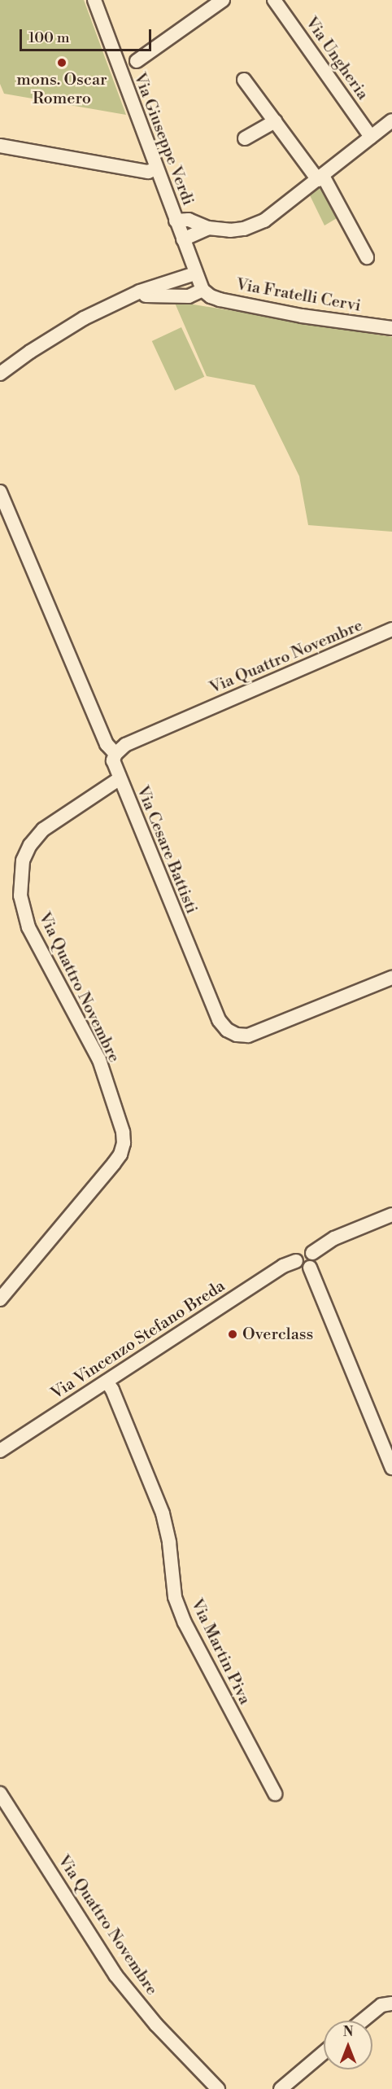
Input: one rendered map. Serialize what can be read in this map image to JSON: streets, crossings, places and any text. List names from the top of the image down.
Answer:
{
  "streets": {
    "street": [
      "Via Ungheria",
      "Via Giuseppe Verdi",
      "Via Fratelli Cervi",
      "Via Quattro Novembre",
      "Via Cesare Battisti",
      "Via Vincenzo Stefano Breda",
      "Via Martin Piva"
    ]
  },
  "crossings": [
    ["Via Giuseppe Verdi", "Via Fratelli Cervi"],
    ["Via Quattro Novembre", "Via Cesare Battisti"],
    ["Via Vincenzo Stefano Breda", "Via Martin Piva"]
  ],
  "places": ["mons. Oscar Romero", "Overclass"],
  "scale_bar": "100 m",
  "north": "top"
}
